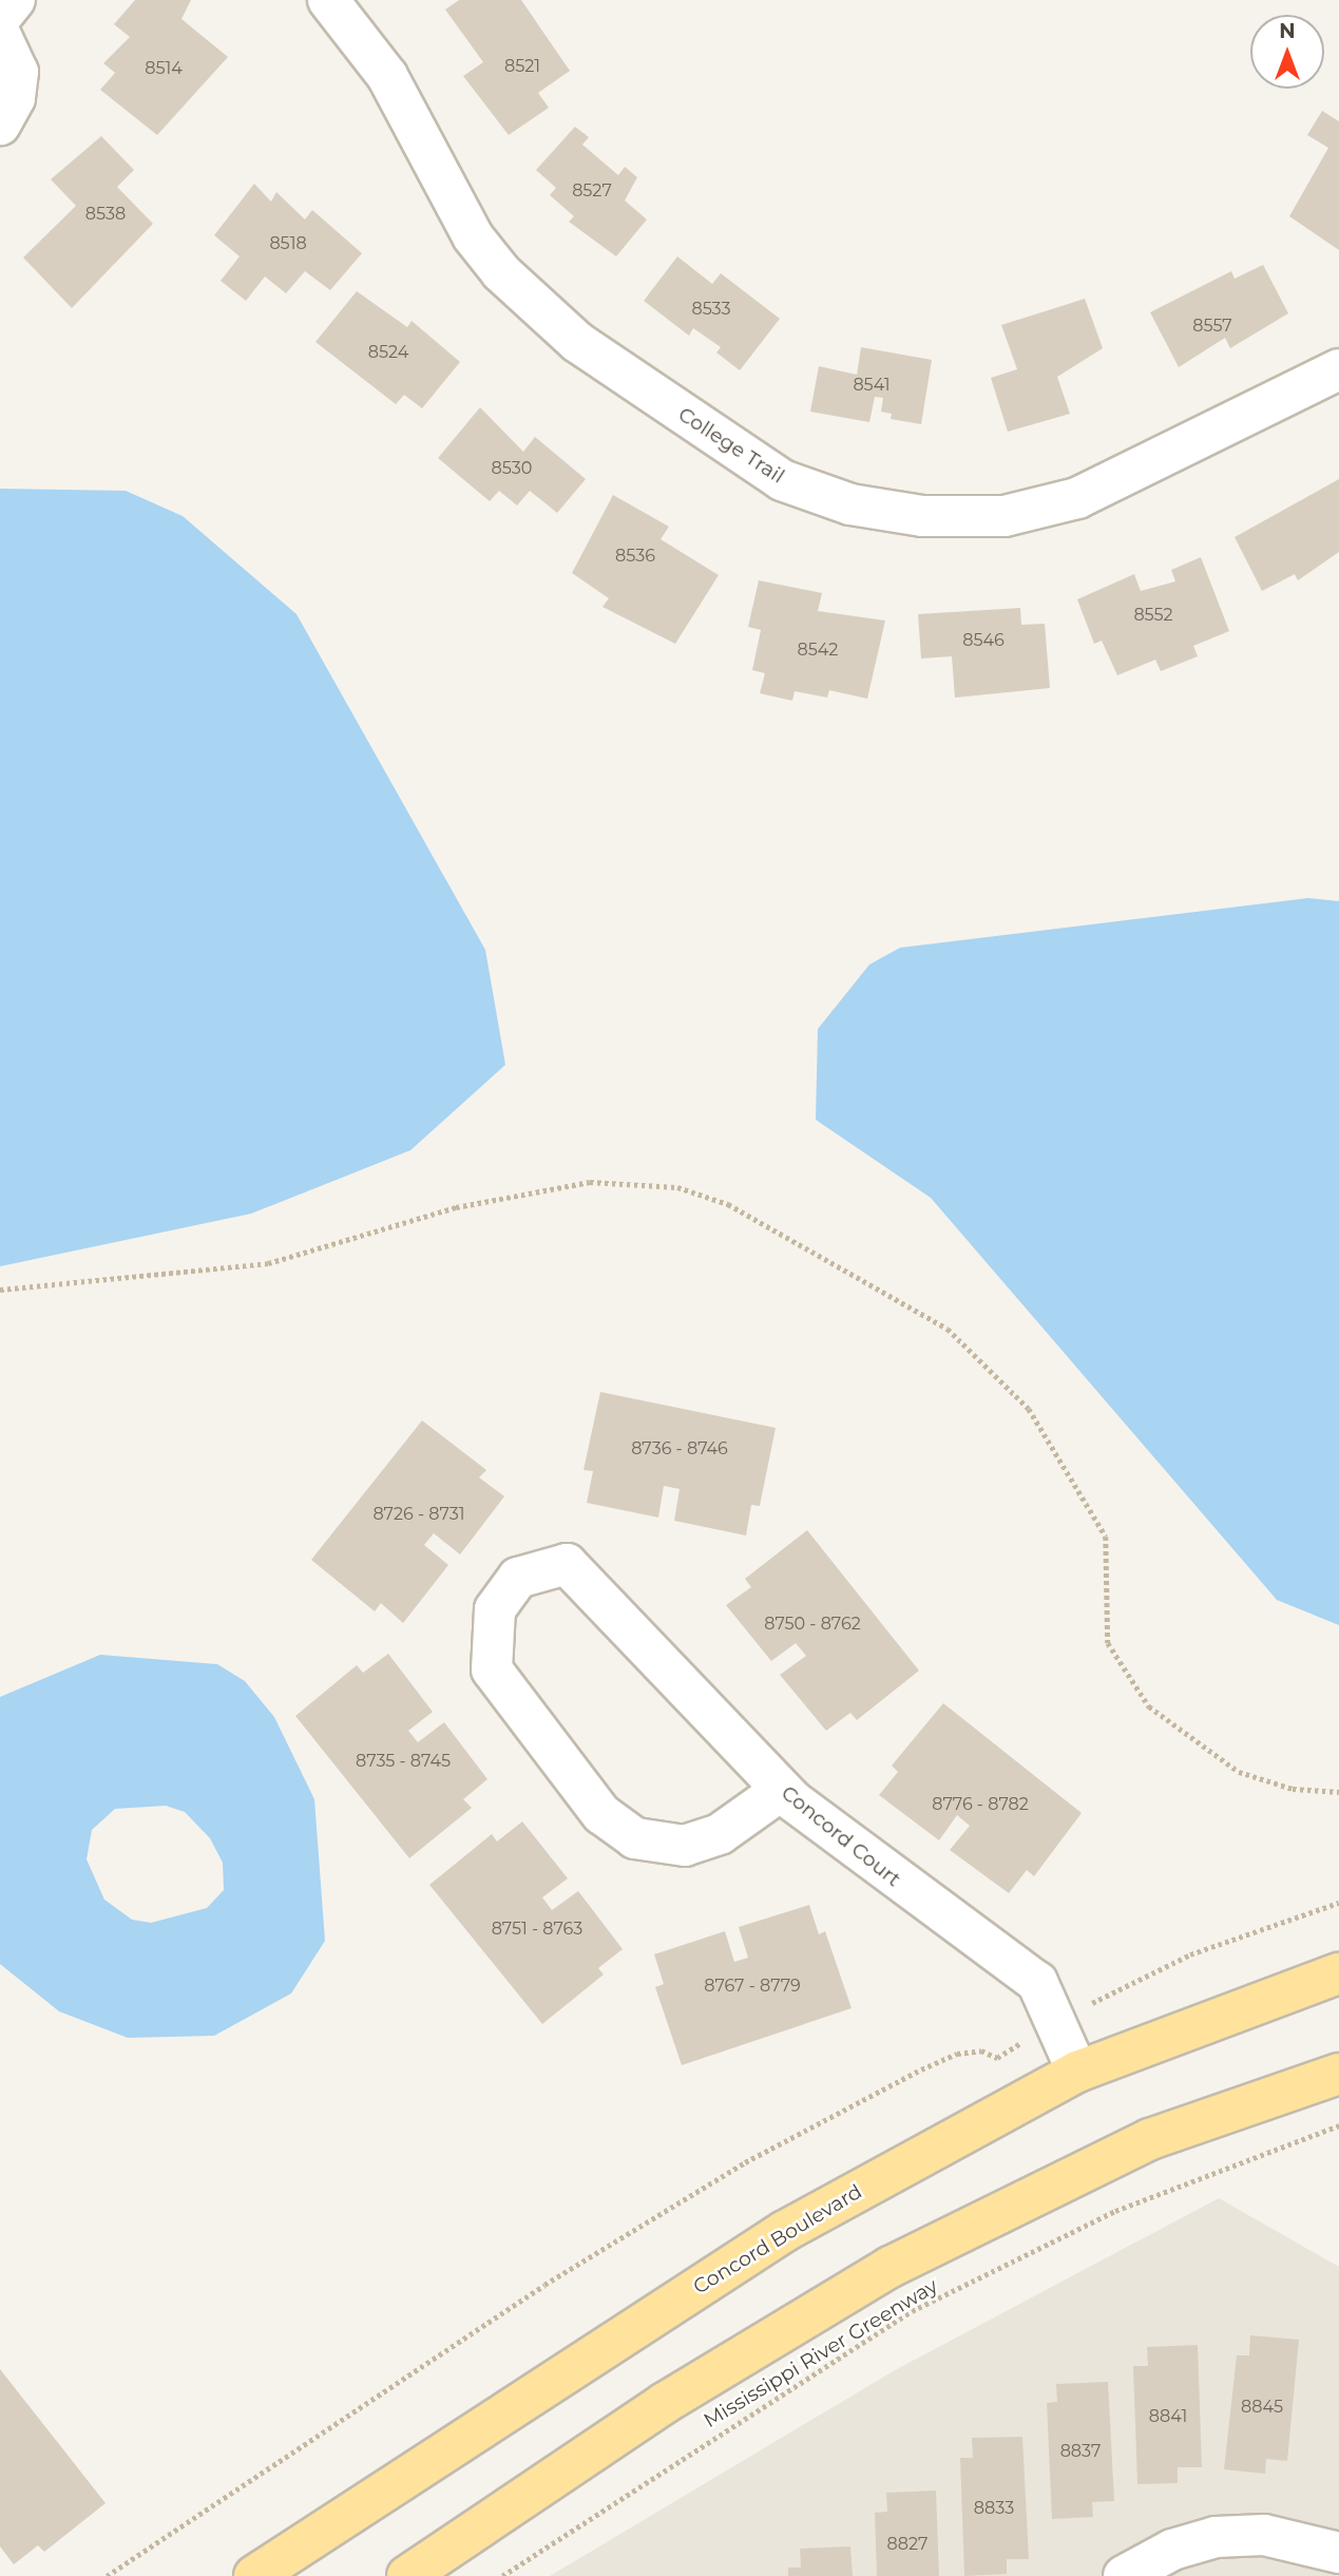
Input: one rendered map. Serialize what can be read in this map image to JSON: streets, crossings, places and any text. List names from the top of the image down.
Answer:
{
  "streets": {
    "main road": ["Concord Boulevard"],
    "street": ["College Trail", "Concord Court"],
    "path": ["Mississippi River Greenway"]
  },
  "crossings": [
    ["Concord Court", "Concord Boulevard"]
  ],
  "house_numbers": [
    "8521",
    "8514",
    "8527",
    "8538",
    "8518",
    "8533",
    "8557",
    "8524",
    "8541",
    "8530",
    "8536",
    "8552",
    "8546",
    "8542",
    "8736 - 8746",
    "8726 - 8731",
    "8750 - 8762",
    "8735 - 8745",
    "8776 - 8782",
    "8751 - 8763",
    "8767 - 8779",
    "8845",
    "8841",
    "8837",
    "8833",
    "8827"
  ],
  "north": "top"
}
